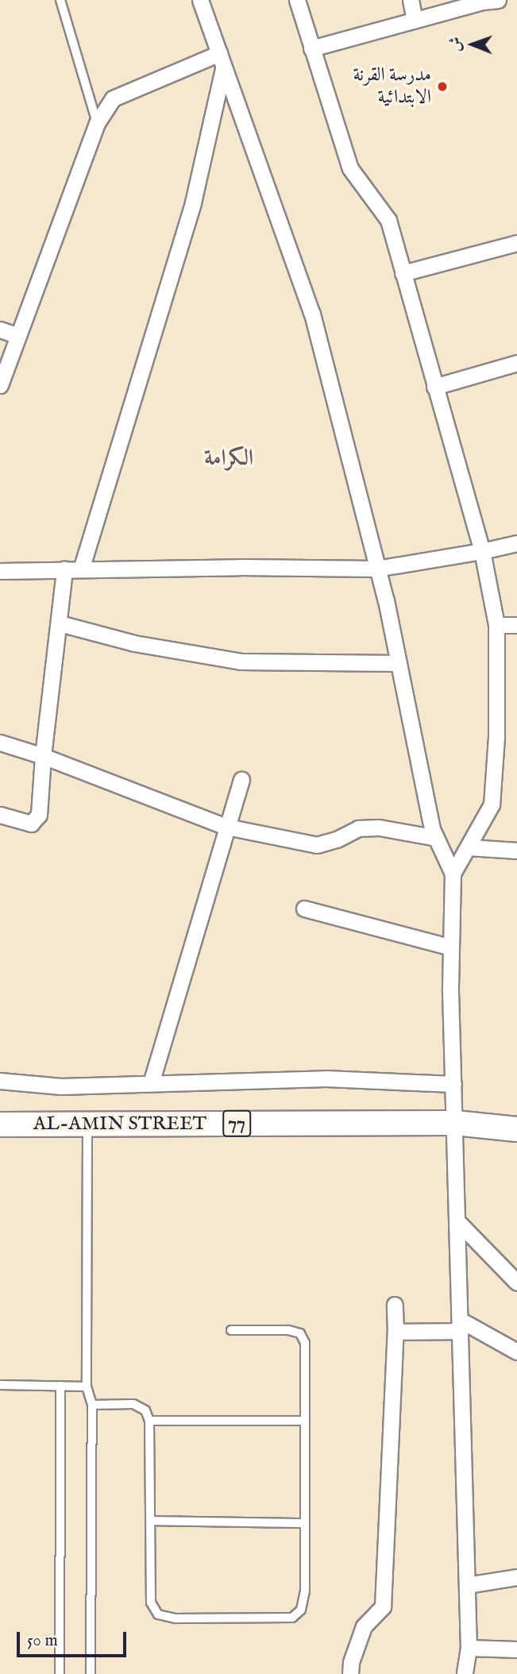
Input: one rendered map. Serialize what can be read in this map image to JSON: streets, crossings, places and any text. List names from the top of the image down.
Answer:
{
  "streets": {
    "main road": ["77", "AL-AMIN STREET"]
  },
  "districts": ["الكرامة"],
  "places": ["مدرسة القرنة الابتدائية"],
  "scale_bar": "50 m",
  "north": "left"
}
